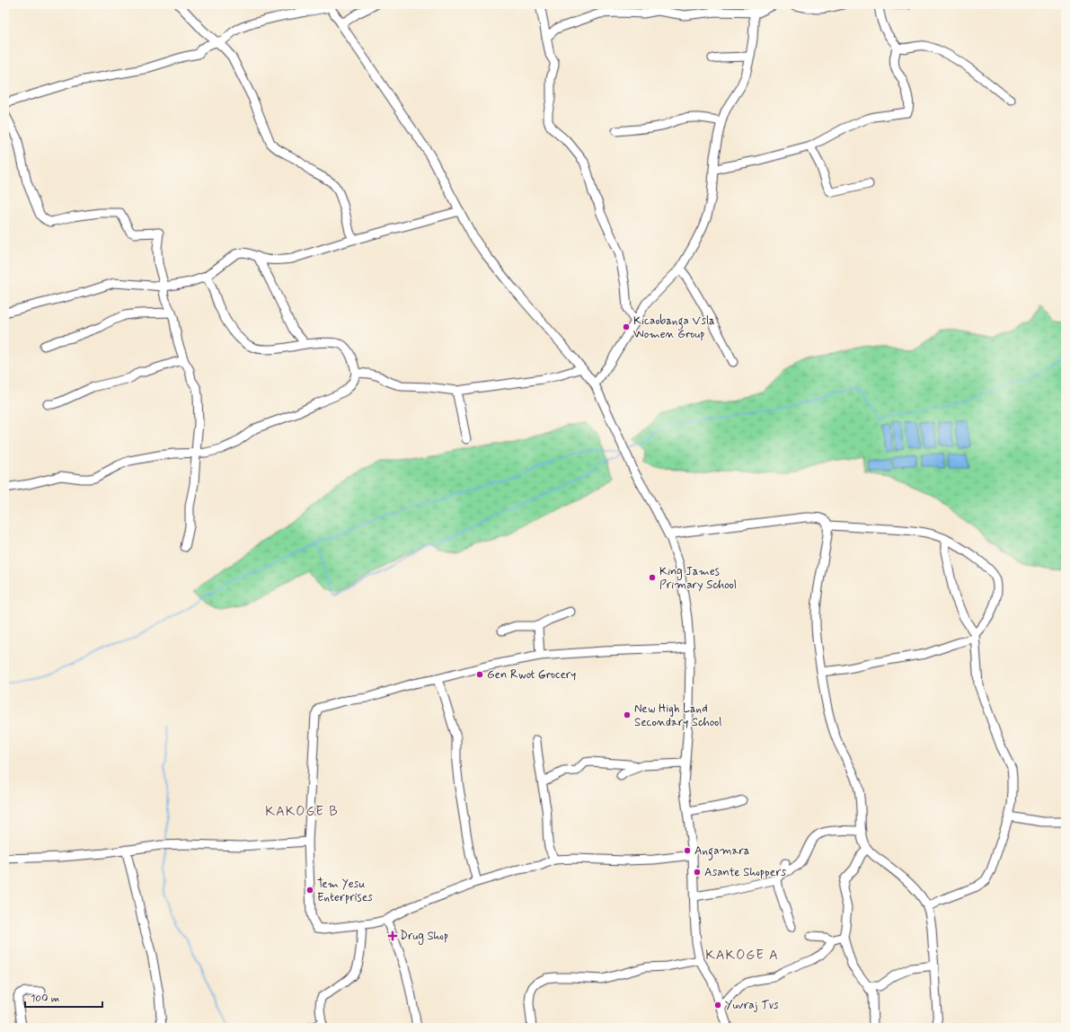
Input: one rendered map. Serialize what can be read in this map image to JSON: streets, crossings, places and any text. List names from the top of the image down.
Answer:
{
  "districts": ["KAKOGE B", "KAKOGE A"],
  "places": {
    "other": [
      "Kicaobanga Vsla Women Group",
      "King James Primary School",
      "Gen Rwot Grocery",
      "New High Land Secondary School",
      "Angamara",
      "Asante Shoppers",
      "Tem Yesu Enterprises",
      "Yuvraj Tvs"
    ],
    "health": ["Drug Shop"]
  },
  "scale_bar": "100 m"
}
